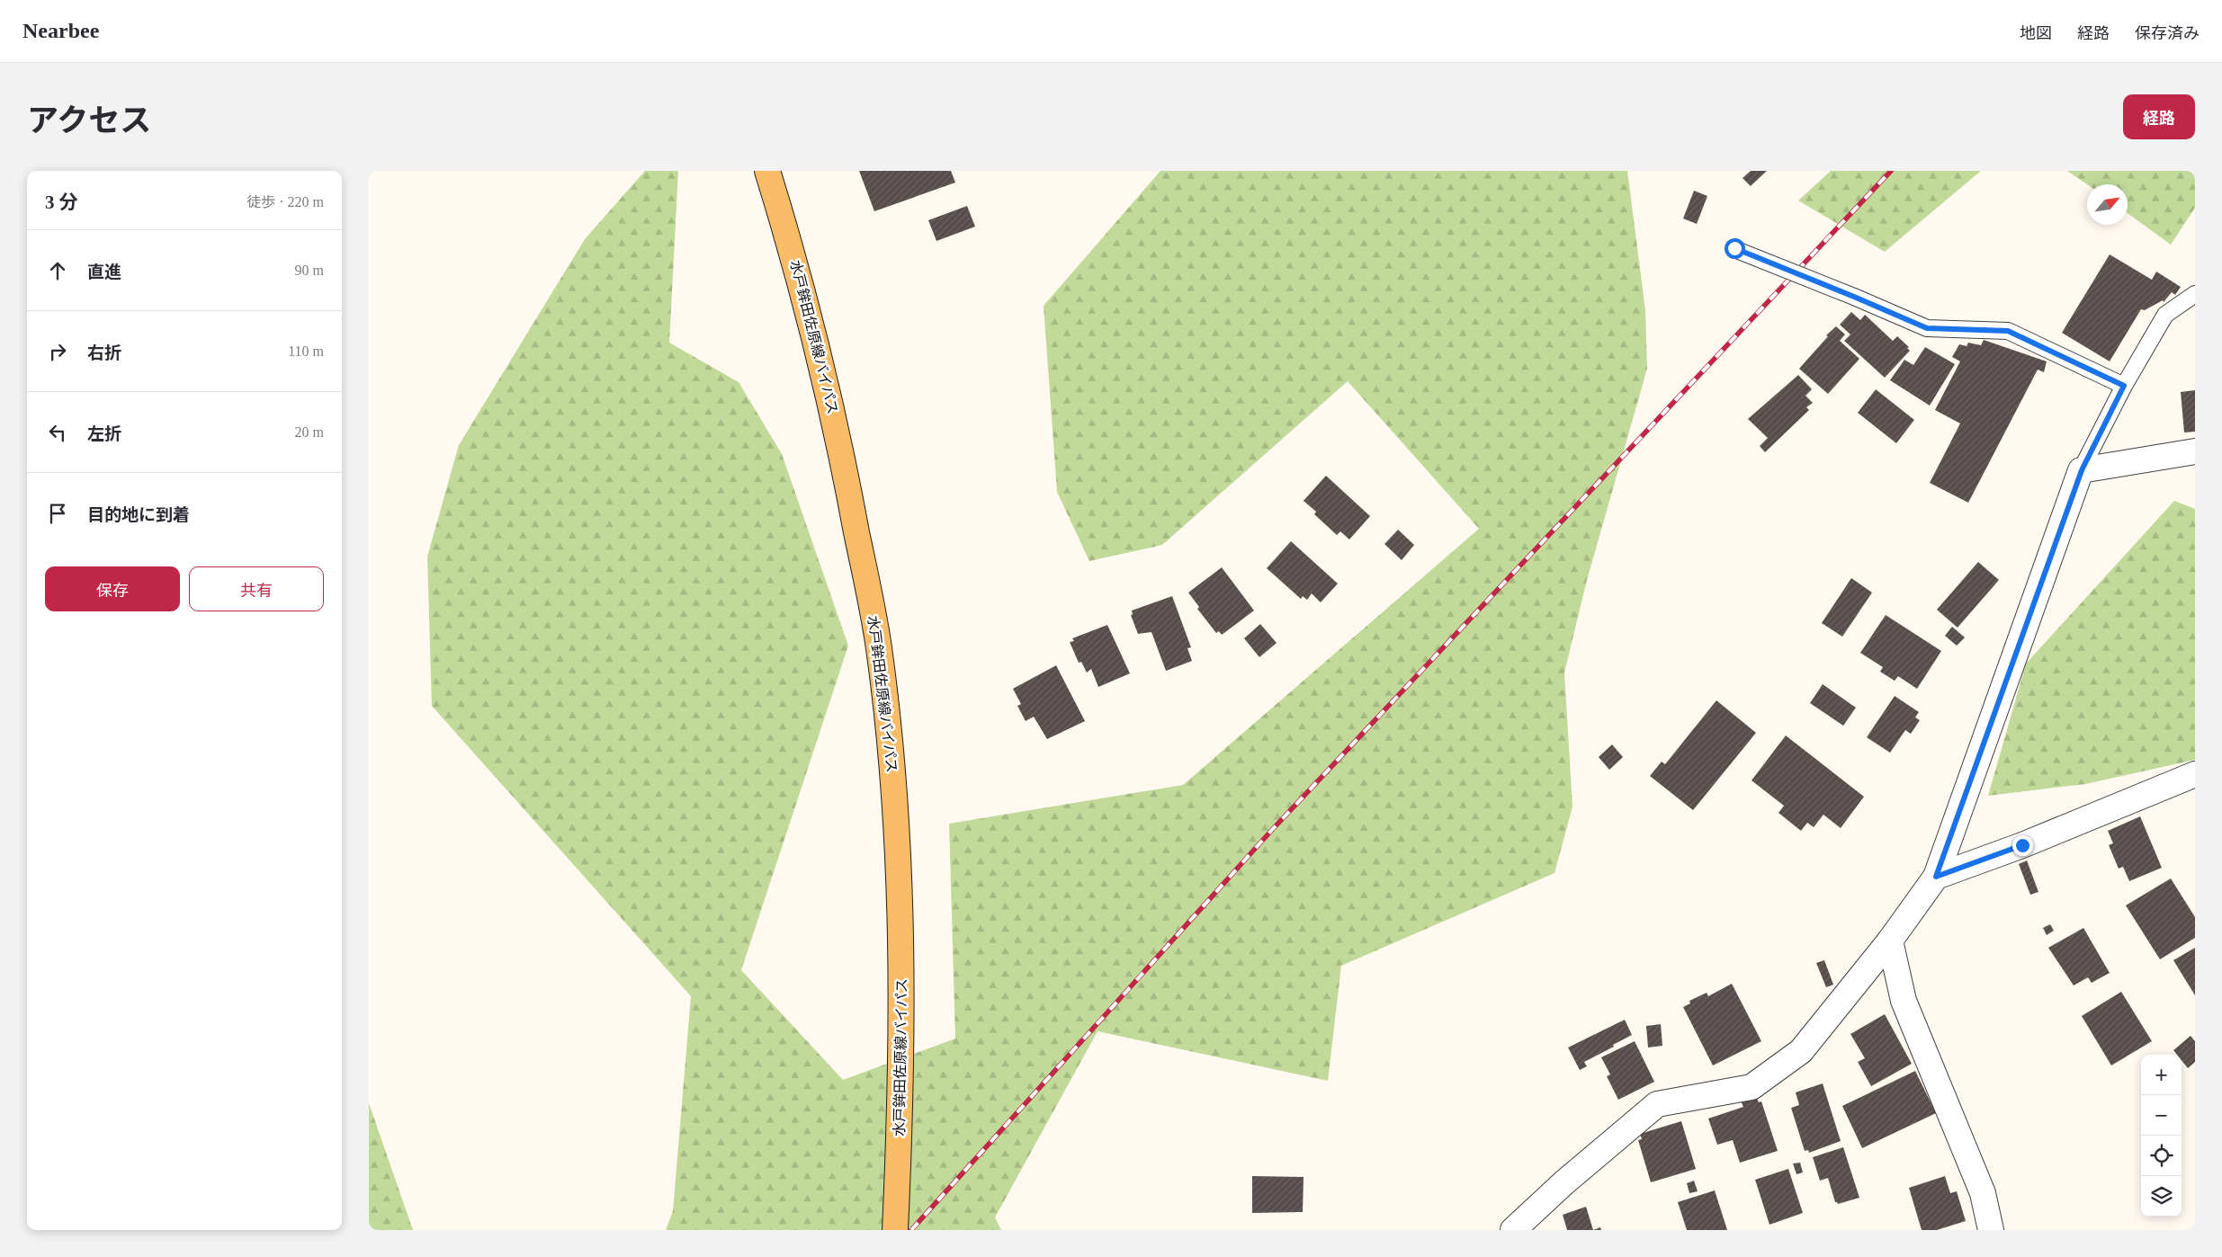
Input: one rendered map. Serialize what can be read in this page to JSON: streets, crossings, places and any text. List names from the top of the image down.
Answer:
{
  "streets": {
    "main road": ["水戸鉾田佐原線バイパス"]
  },
  "north": "top right",
  "page": {
    "header": "Nearbee",
    "nav": ["地図", "経路", "保存済み"],
    "title": "アクセス",
    "buttons": [
      "経路",
      ["保存", "共有"]
    ],
    "heading": ["3 分", "徒歩 · 220 m"],
    "list": [
      ["直進", "90 m"],
      ["右折", "110 m"],
      ["左折", "20 m"],
      "目的地に到着"
    ],
    "map_buttons": ["+", "−"]
  }
}
